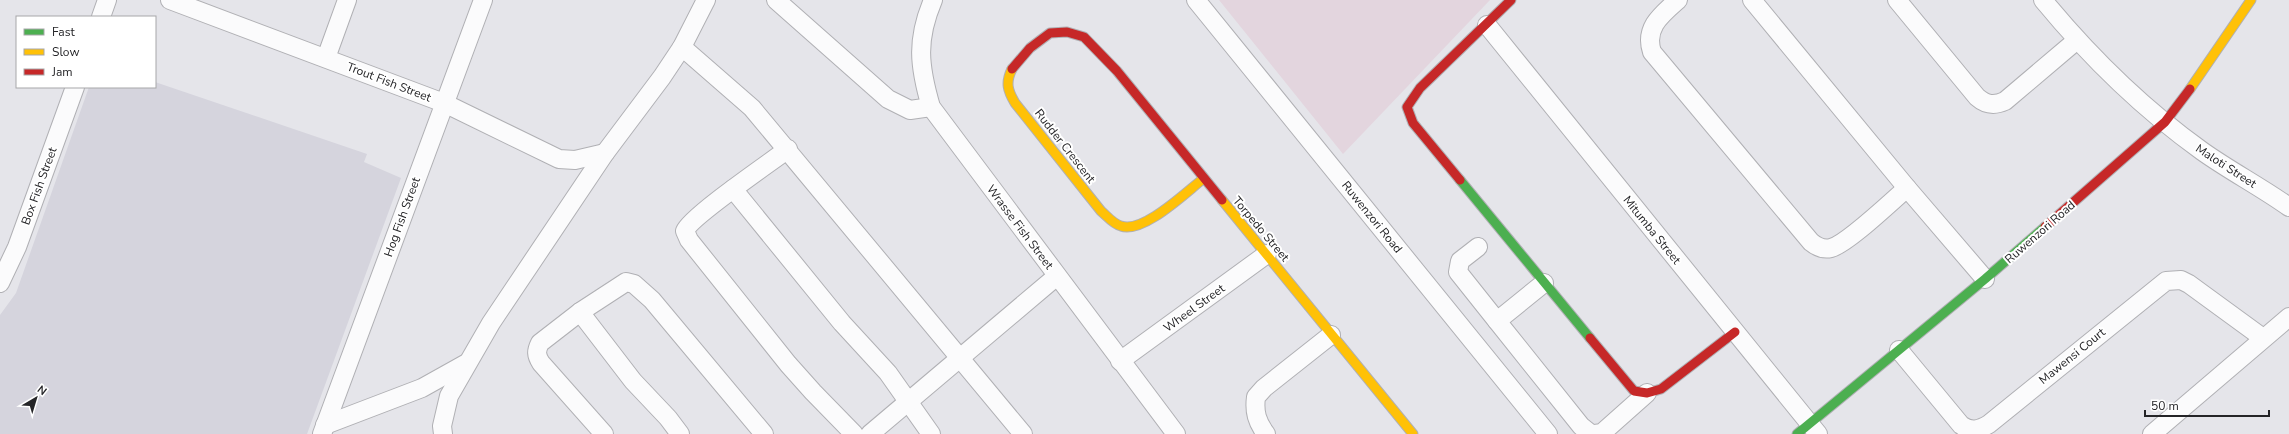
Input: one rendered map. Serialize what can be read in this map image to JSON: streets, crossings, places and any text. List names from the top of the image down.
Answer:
{
  "streets": {
    "street": [
      "Trout Fish Street",
      "Rudder Crescent",
      "Maloti Street",
      "Box Fish Street",
      "Hog Fish Street",
      "Ruwenzori Road",
      "Wrasse Fish Street",
      "Torpedo Street",
      "Mitumba Street",
      "Wheel Street",
      "Mawensi Court"
    ]
  },
  "crossings": [
    ["Trout Fish Street", "Hog Fish Street"],
    ["Rudder Crescent", "Torpedo Street"],
    ["Maloti Street", "Ruwenzori Road"],
    ["Ruwenzori Road", "Mitumba Street"],
    ["Ruwenzori Road", "Mawensi Court"],
    ["Wrasse Fish Street", "Wheel Street"],
    ["Torpedo Street", "Wheel Street"]
  ],
  "legend": ["Fast", "Slow", "Jam"],
  "scale_bar": "50 m",
  "north": "top right"
}
